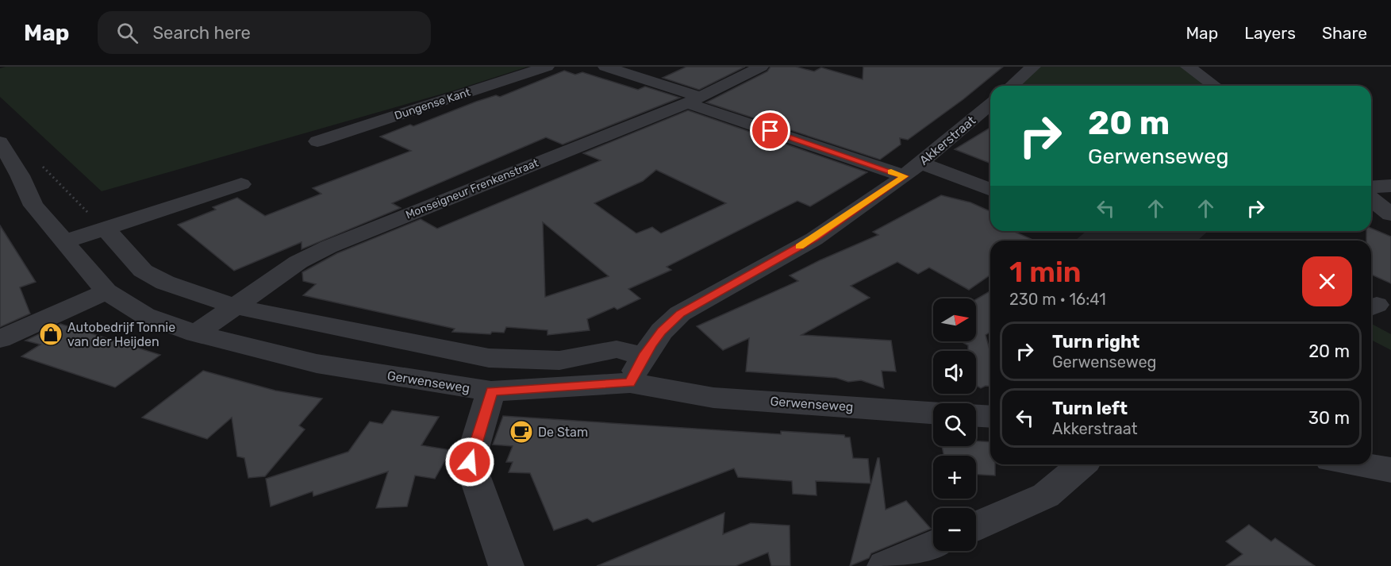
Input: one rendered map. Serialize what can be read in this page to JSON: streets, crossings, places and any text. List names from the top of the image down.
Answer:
{
  "streets": {
    "street": [
      "Dungense Kant",
      "Akkerstraat",
      "Monseigneur Frenkenstraat",
      "Gerwenseweg"
    ]
  },
  "crossings": [
    ["Akkerstraat", "Gerwenseweg"],
    ["Monseigneur Frenkenstraat", "Gerwenseweg"]
  ],
  "places": {
    "shop": ["Autobedrijf Tonnie van der Heijden"],
    "cafe": ["De Stam"]
  },
  "north": "right",
  "page": {
    "header": "Map",
    "search": "Search here",
    "nav": ["Map", "Layers", "Share"],
    "turn": ["20 m", "Gerwenseweg"],
    "heading": ["1 min", "230 m · 16:41"],
    "map_buttons": ["+", "−"],
    "list": [
      {
        "name": "Turn right",
        "note": "Gerwenseweg",
        "value": "20 m"
      },
      {
        "name": "Turn left",
        "note": "Akkerstraat",
        "value": "30 m"
      }
    ]
  }
}
